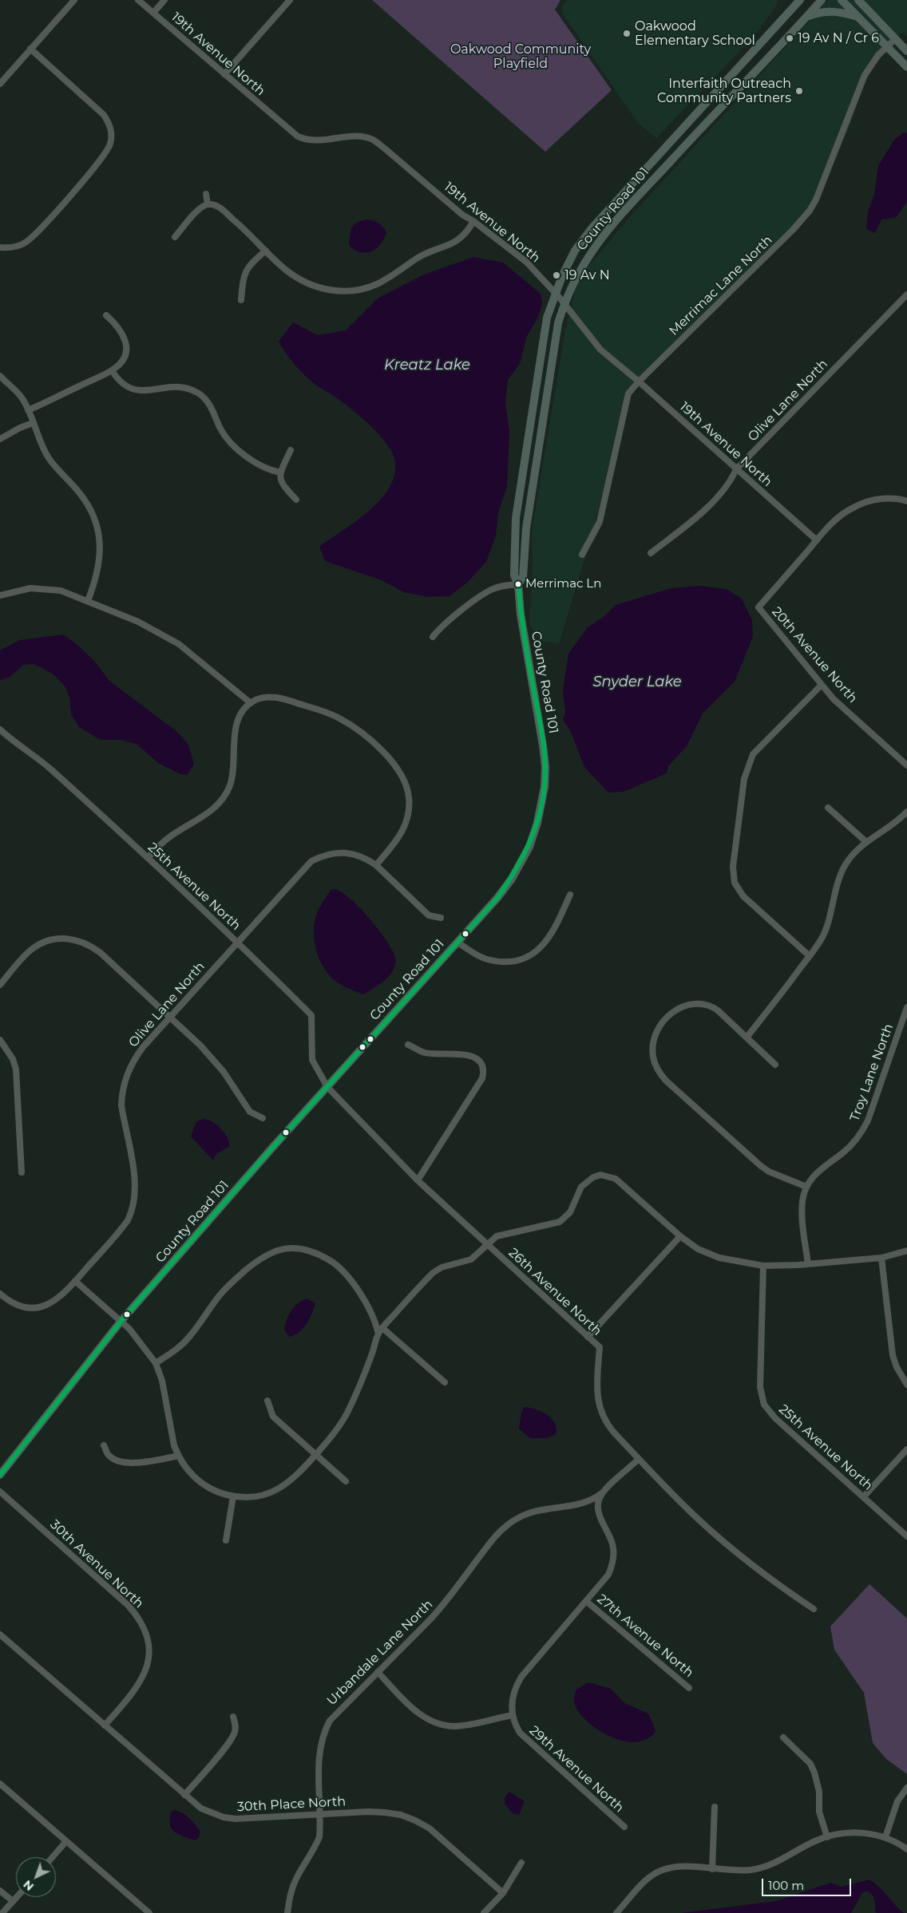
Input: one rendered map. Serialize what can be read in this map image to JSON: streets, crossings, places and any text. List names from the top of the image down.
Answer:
{
  "streets": {
    "main road": ["County Road 101"],
    "street": [
      "19th Avenue North",
      "Merrimac Lane North",
      "Olive Lane North",
      "20th Avenue North",
      "25th Avenue North",
      "Troy Lane North",
      "26th Avenue North",
      "30th Avenue North",
      "27th Avenue North",
      "Urbandale Lane North",
      "29th Avenue North",
      "30th Place North"
    ]
  },
  "crossings": [
    ["19th Avenue North", "County Road 101"],
    ["19th Avenue North", "Merrimac Lane North"],
    ["19th Avenue North", "Olive Lane North"],
    ["19th Avenue North", "20th Avenue North"],
    ["County Road 101", "25th Avenue North"],
    ["County Road 101", "26th Avenue North"],
    ["Olive Lane North", "25th Avenue North"],
    ["25th Avenue North", "26th Avenue North"],
    ["26th Avenue North", "Urbandale Lane North"],
    ["30th Avenue North", "30th Place North"],
    ["Urbandale Lane North", "30th Place North"]
  ],
  "water": ["Kreatz Lake", "Snyder Lake"],
  "parks": ["Oakwood Community Playfield"],
  "places": [
    "Oakwood Elementary School",
    "19 Av N / Cr 6",
    "Interfaith Outreach Community Partners",
    "19 Av N",
    "Merrimac Ln"
  ],
  "scale_bar": "100 m",
  "north": "bottom left"
}
